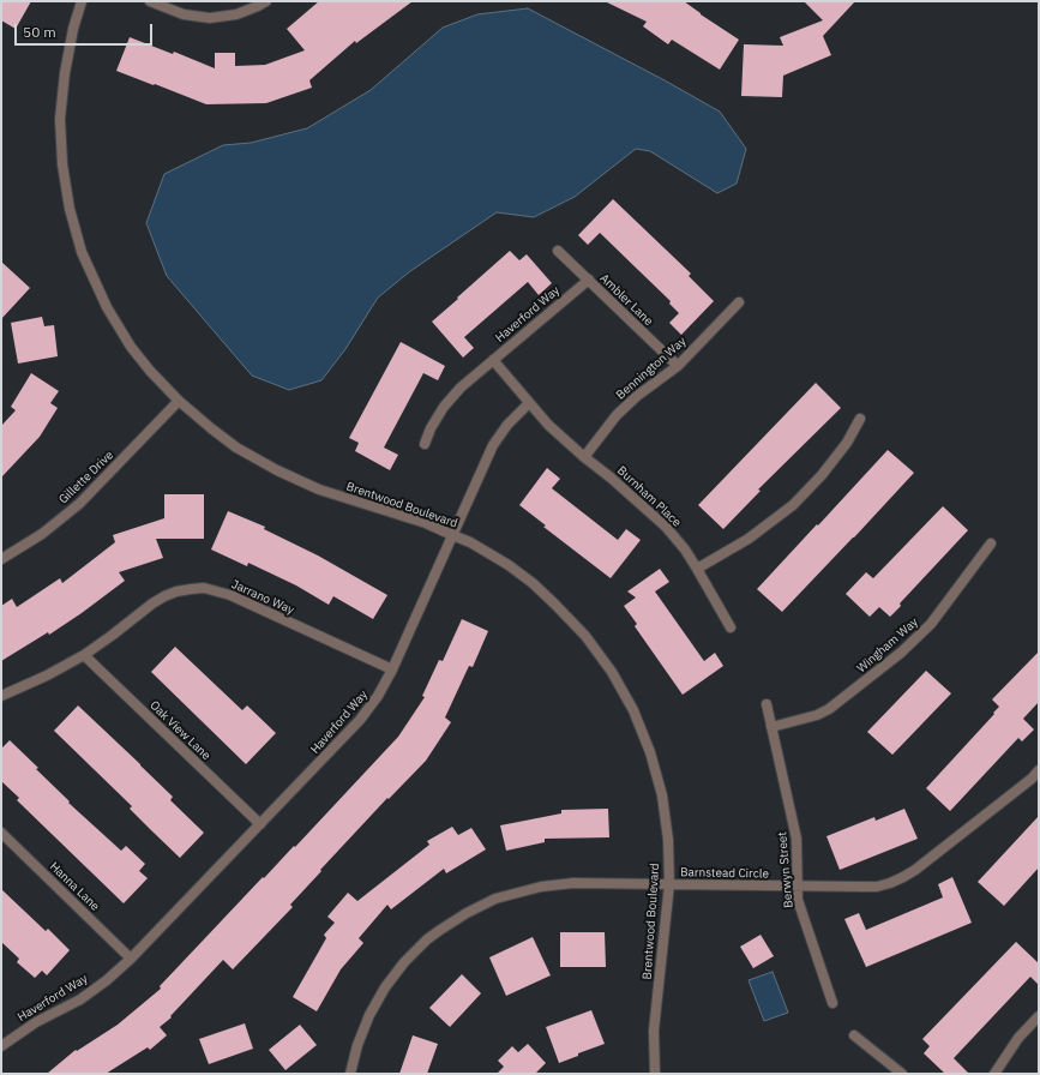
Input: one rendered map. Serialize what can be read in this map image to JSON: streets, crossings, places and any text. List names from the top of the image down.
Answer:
{
  "streets": {
    "street": [
      "Ambler Lane",
      "Haverford Way",
      "Bennington Way",
      "Gillette Drive",
      "Burnham Place",
      "Brentwood Boulevard",
      "Jarrano Way",
      "Wingham Way",
      "Oak View Lane",
      "Berwyn Street",
      "Barnstead Circle",
      "Hanna Lane"
    ]
  },
  "crossings": [
    ["Ambler Lane", "Haverford Way"],
    ["Ambler Lane", "Bennington Way"],
    ["Haverford Way", "Burnham Place"],
    ["Haverford Way", "Brentwood Boulevard"],
    ["Haverford Way", "Jarrano Way"],
    ["Haverford Way", "Oak View Lane"],
    ["Haverford Way", "Hanna Lane"],
    ["Bennington Way", "Burnham Place"],
    ["Gillette Drive", "Brentwood Boulevard"],
    ["Brentwood Boulevard", "Barnstead Circle"],
    ["Jarrano Way", "Oak View Lane"],
    ["Wingham Way", "Berwyn Street"],
    ["Berwyn Street", "Barnstead Circle"]
  ],
  "scale_bar": "50 m"
}
